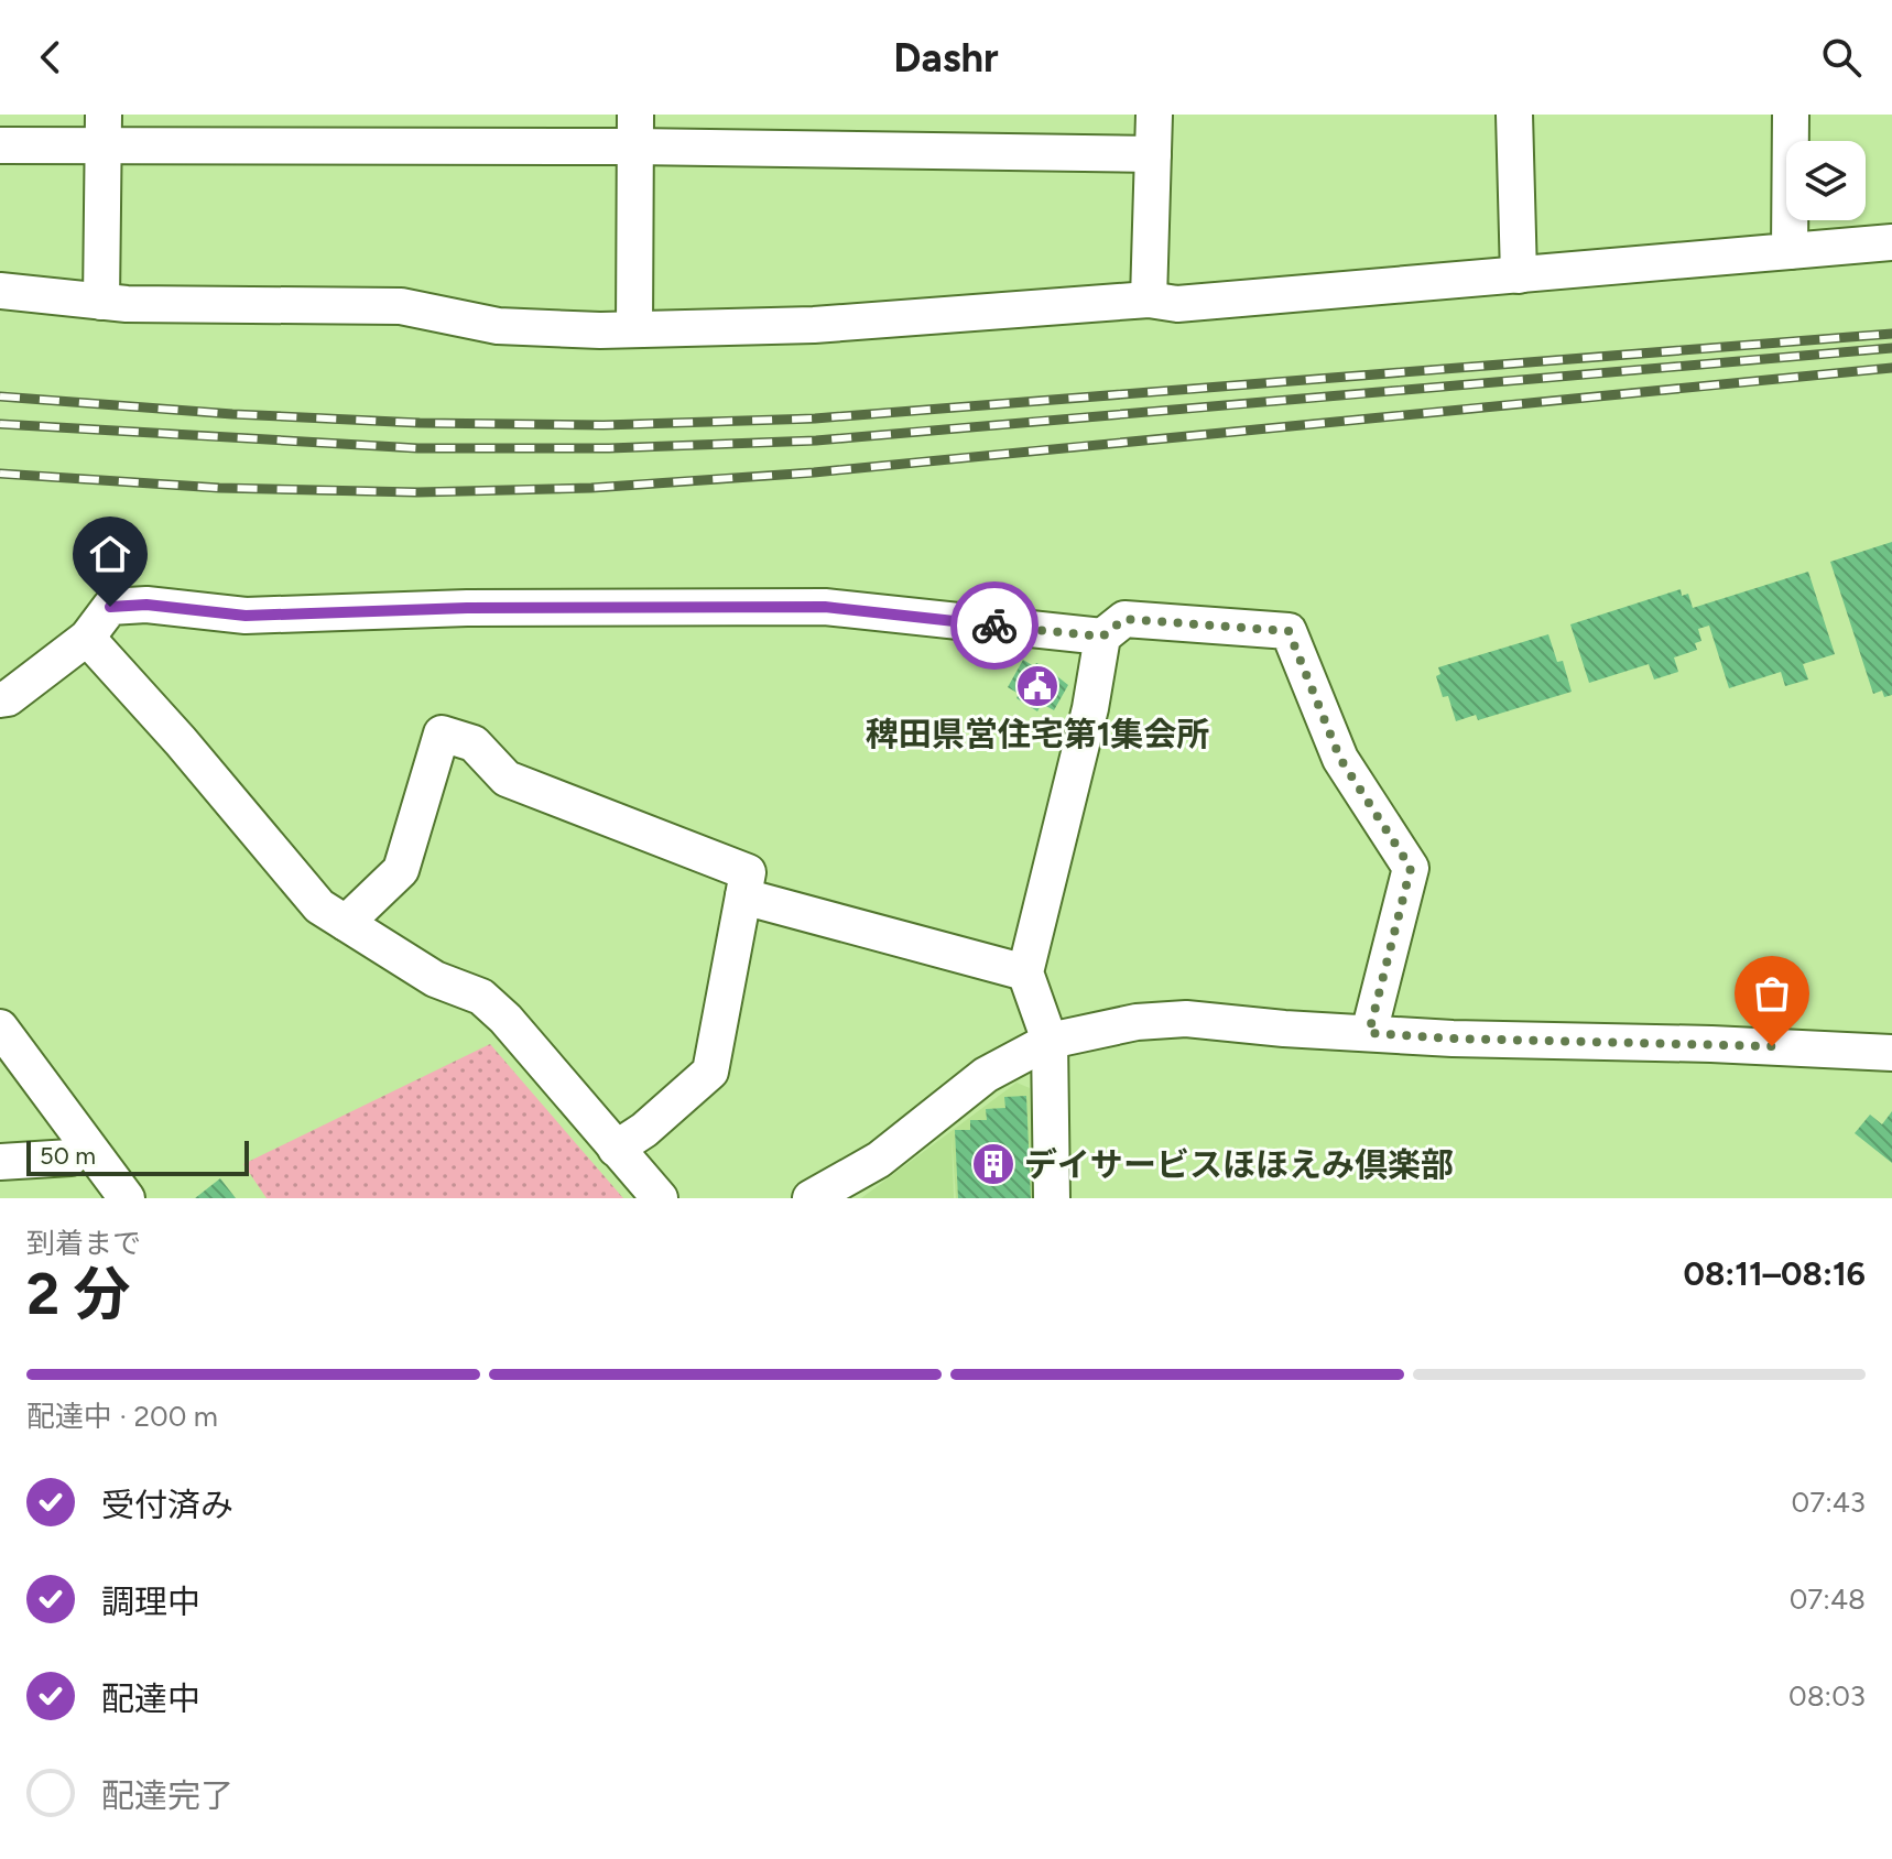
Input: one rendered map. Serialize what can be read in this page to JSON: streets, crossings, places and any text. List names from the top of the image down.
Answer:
{
  "places": {
    "public building": ["稗田県営住宅第1集会所"],
    "building": ["デイサービスほほえみ倶楽部"]
  },
  "scale_bar": "50 m",
  "page": {
    "header": "Dashr",
    "scale": "50 m",
    "heading": ["2 分", "到着まで", "08:11–08:16"],
    "bar": "配達中 · 200 m",
    "list": [
      ["受付済み", "07:43"],
      ["調理中", "07:48"],
      ["配達中", "08:03"],
      "配達完了"
    ]
  }
}
